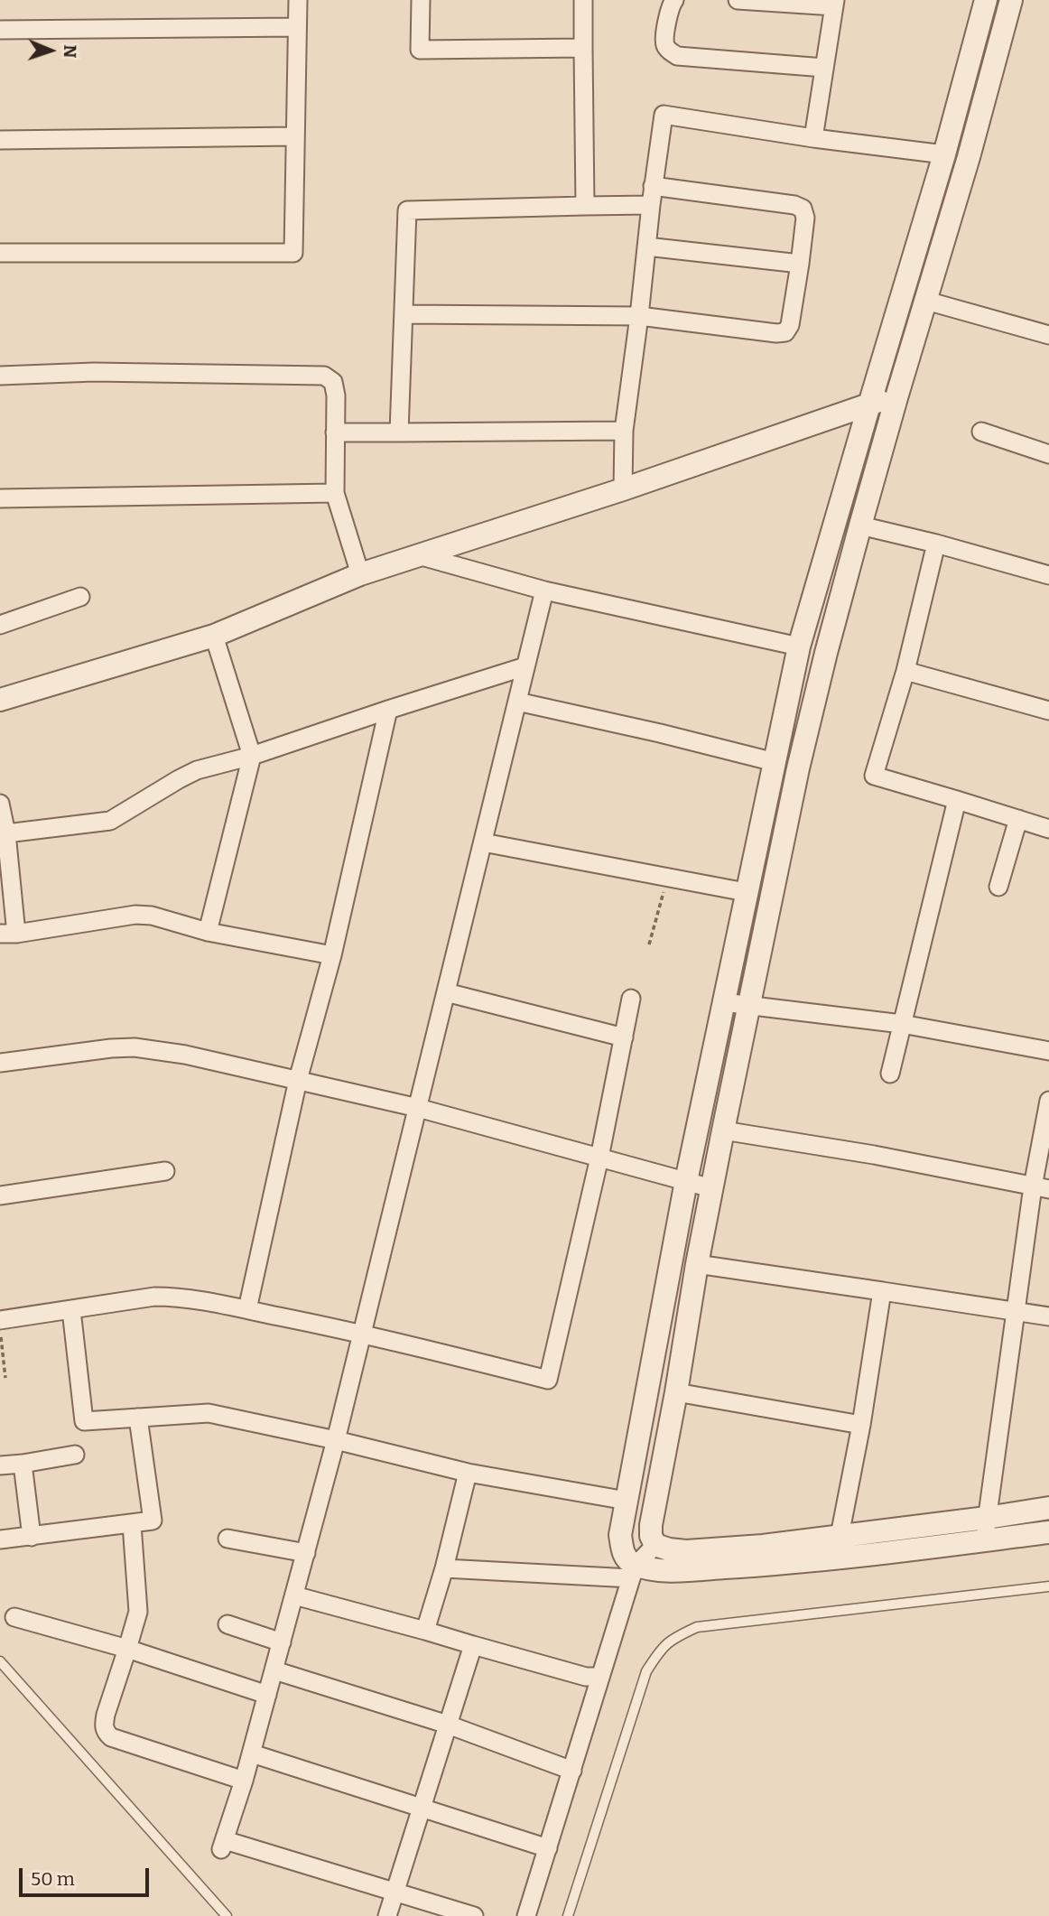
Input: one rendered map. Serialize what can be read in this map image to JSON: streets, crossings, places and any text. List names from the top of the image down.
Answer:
{
  "scale_bar": "50 m",
  "north": "right"
}
